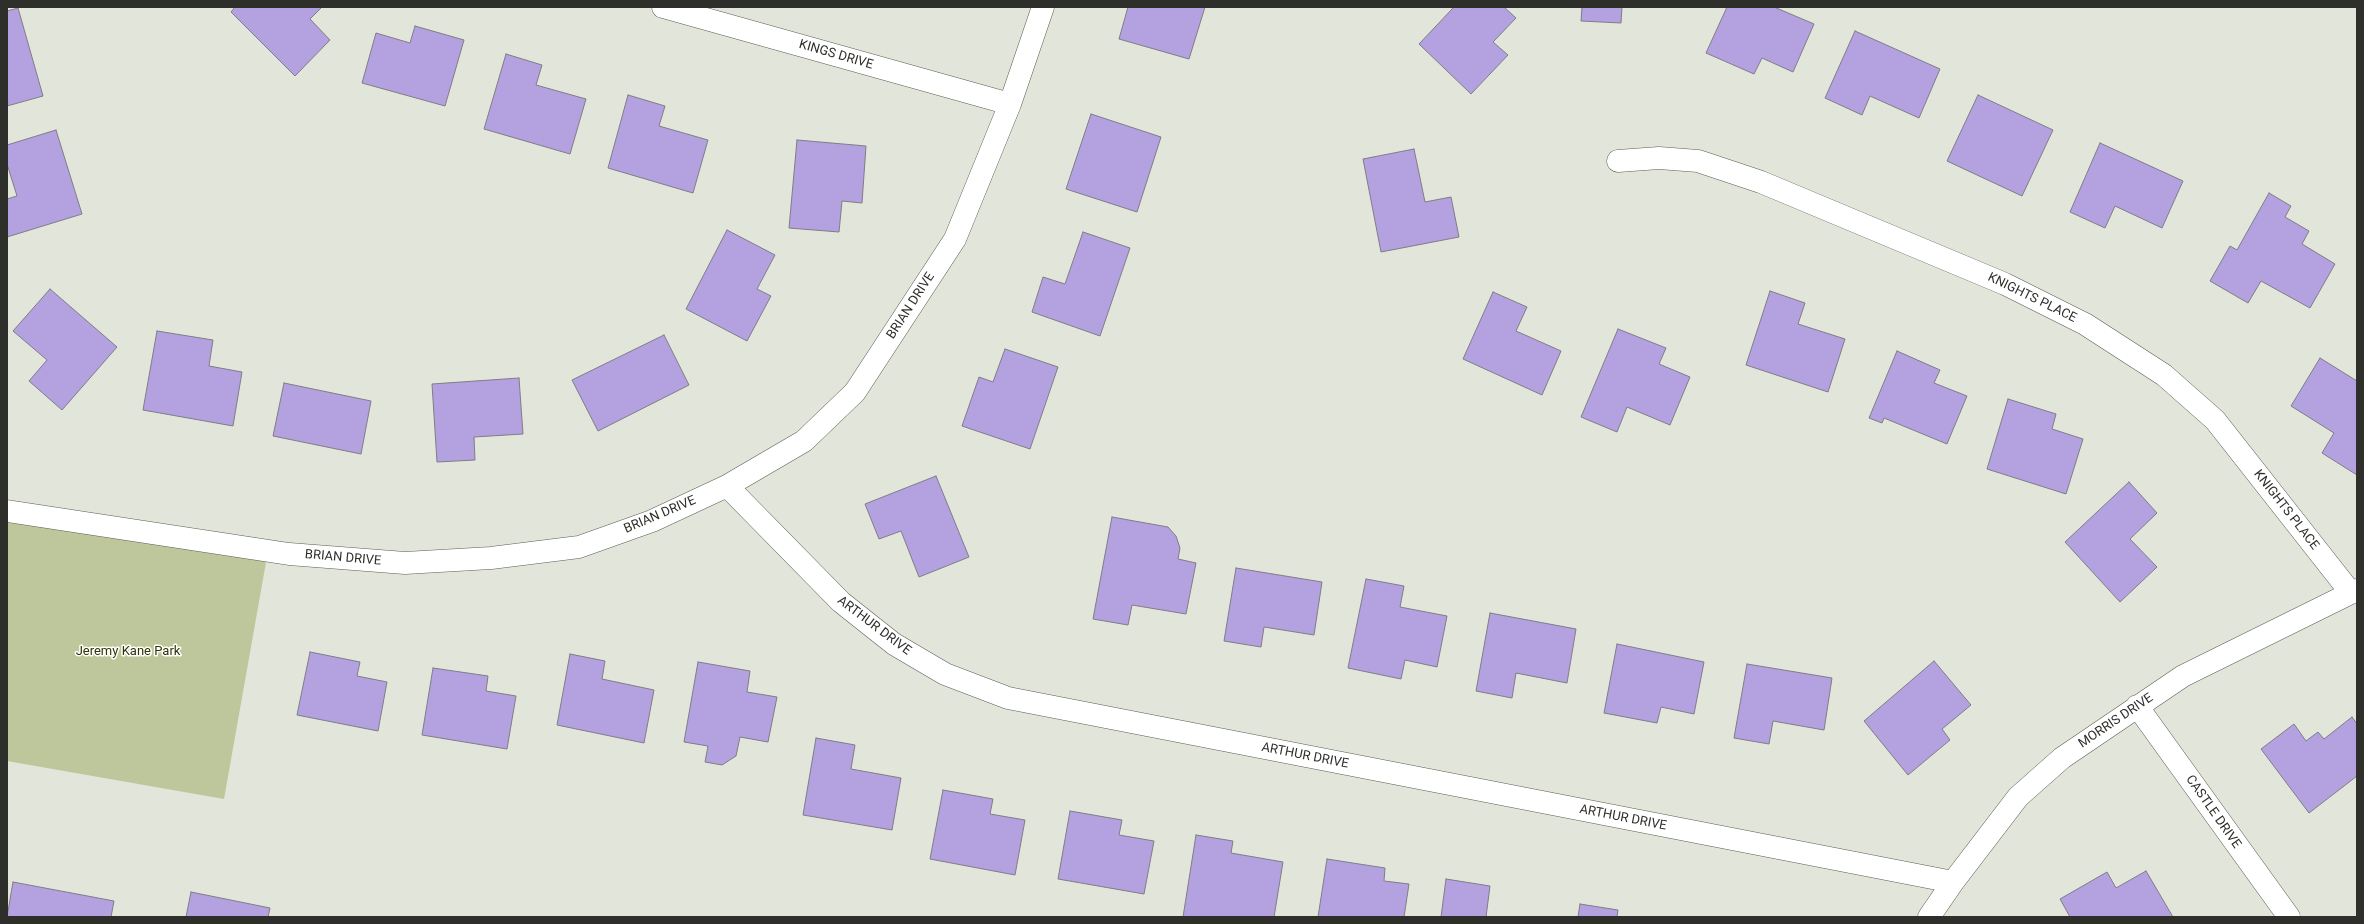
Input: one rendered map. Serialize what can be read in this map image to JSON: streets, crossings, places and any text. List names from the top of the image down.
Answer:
{
  "streets": {
    "street": [
      "KINGS DRIVE",
      "KNIGHTS PLACE",
      "BRIAN DRIVE",
      "ARTHUR DRIVE",
      "MORRIS DRIVE",
      "CASTLE DRIVE"
    ]
  },
  "crossings": [
    ["KINGS DRIVE", "BRIAN DRIVE"],
    ["KNIGHTS PLACE", "MORRIS DRIVE"],
    ["BRIAN DRIVE", "ARTHUR DRIVE"],
    ["ARTHUR DRIVE", "MORRIS DRIVE"],
    ["MORRIS DRIVE", "CASTLE DRIVE"]
  ],
  "parks": ["Jeremy Kane Park"]
}
